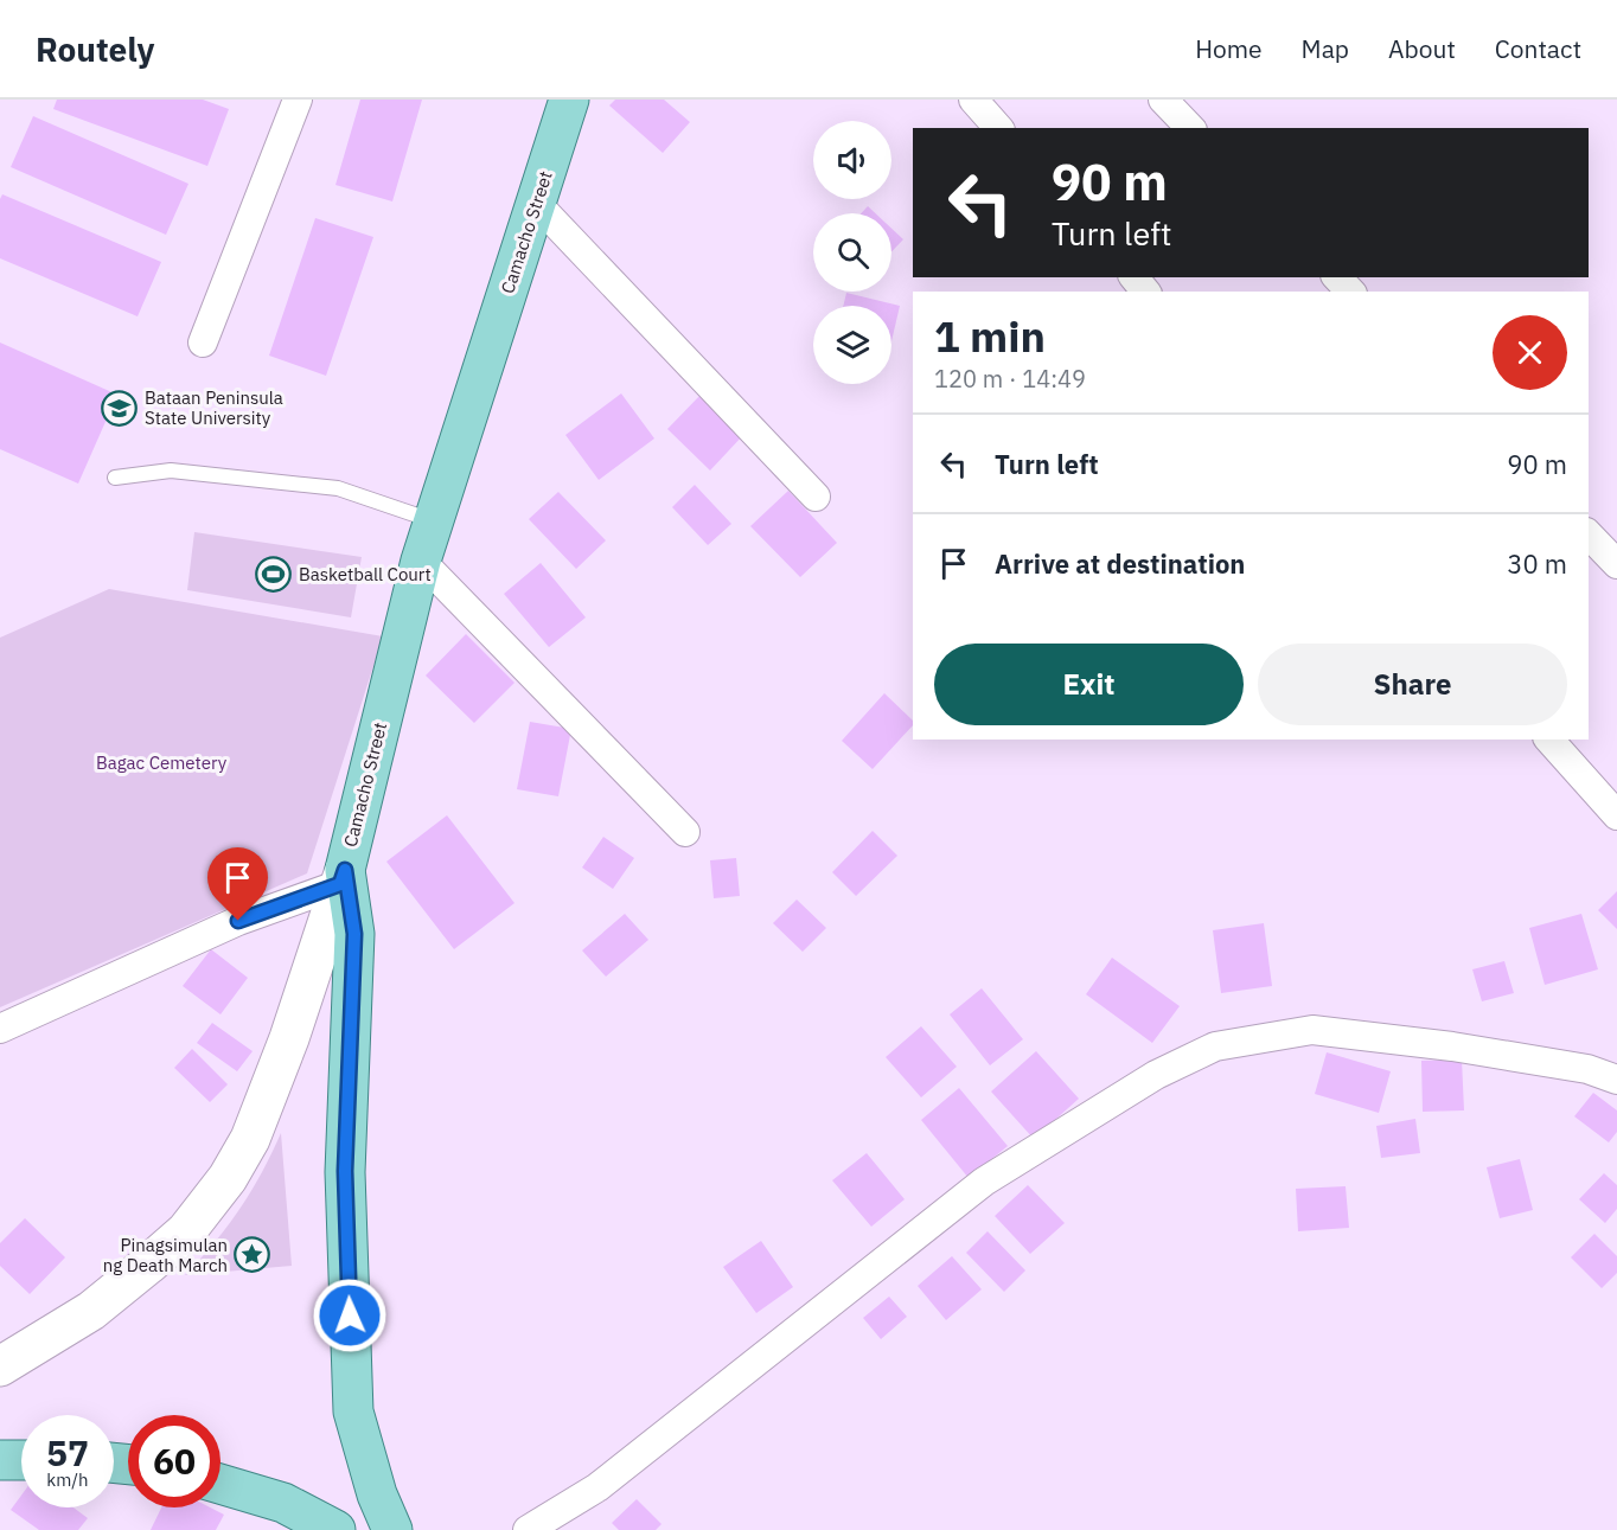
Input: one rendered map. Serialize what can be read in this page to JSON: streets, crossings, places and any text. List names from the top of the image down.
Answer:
{
  "streets": {
    "main road": ["Camacho Street"]
  },
  "parks": ["Bagac Cemetery"],
  "places": {
    "school or university": ["Bataan Peninsula State University"],
    "sports": ["Basketball Court"],
    "place": ["Pinagsimulan ng Death March"]
  },
  "page": {
    "header": "Routely",
    "nav": [
      "Home",
      "Map",
      "About",
      "Contact"
    ],
    "turn": ["90 m", "Turn left"],
    "heading": ["1 min", "120 m · 14:49"],
    "list": [
      {
        "name": "Turn left",
        "value": "90 m"
      },
      {
        "name": "Arrive at destination",
        "value": "30 m"
      }
    ],
    "buttons": ["Exit", "Share"],
    "speed": "57 km/h",
    "limit": "60"
  }
}
